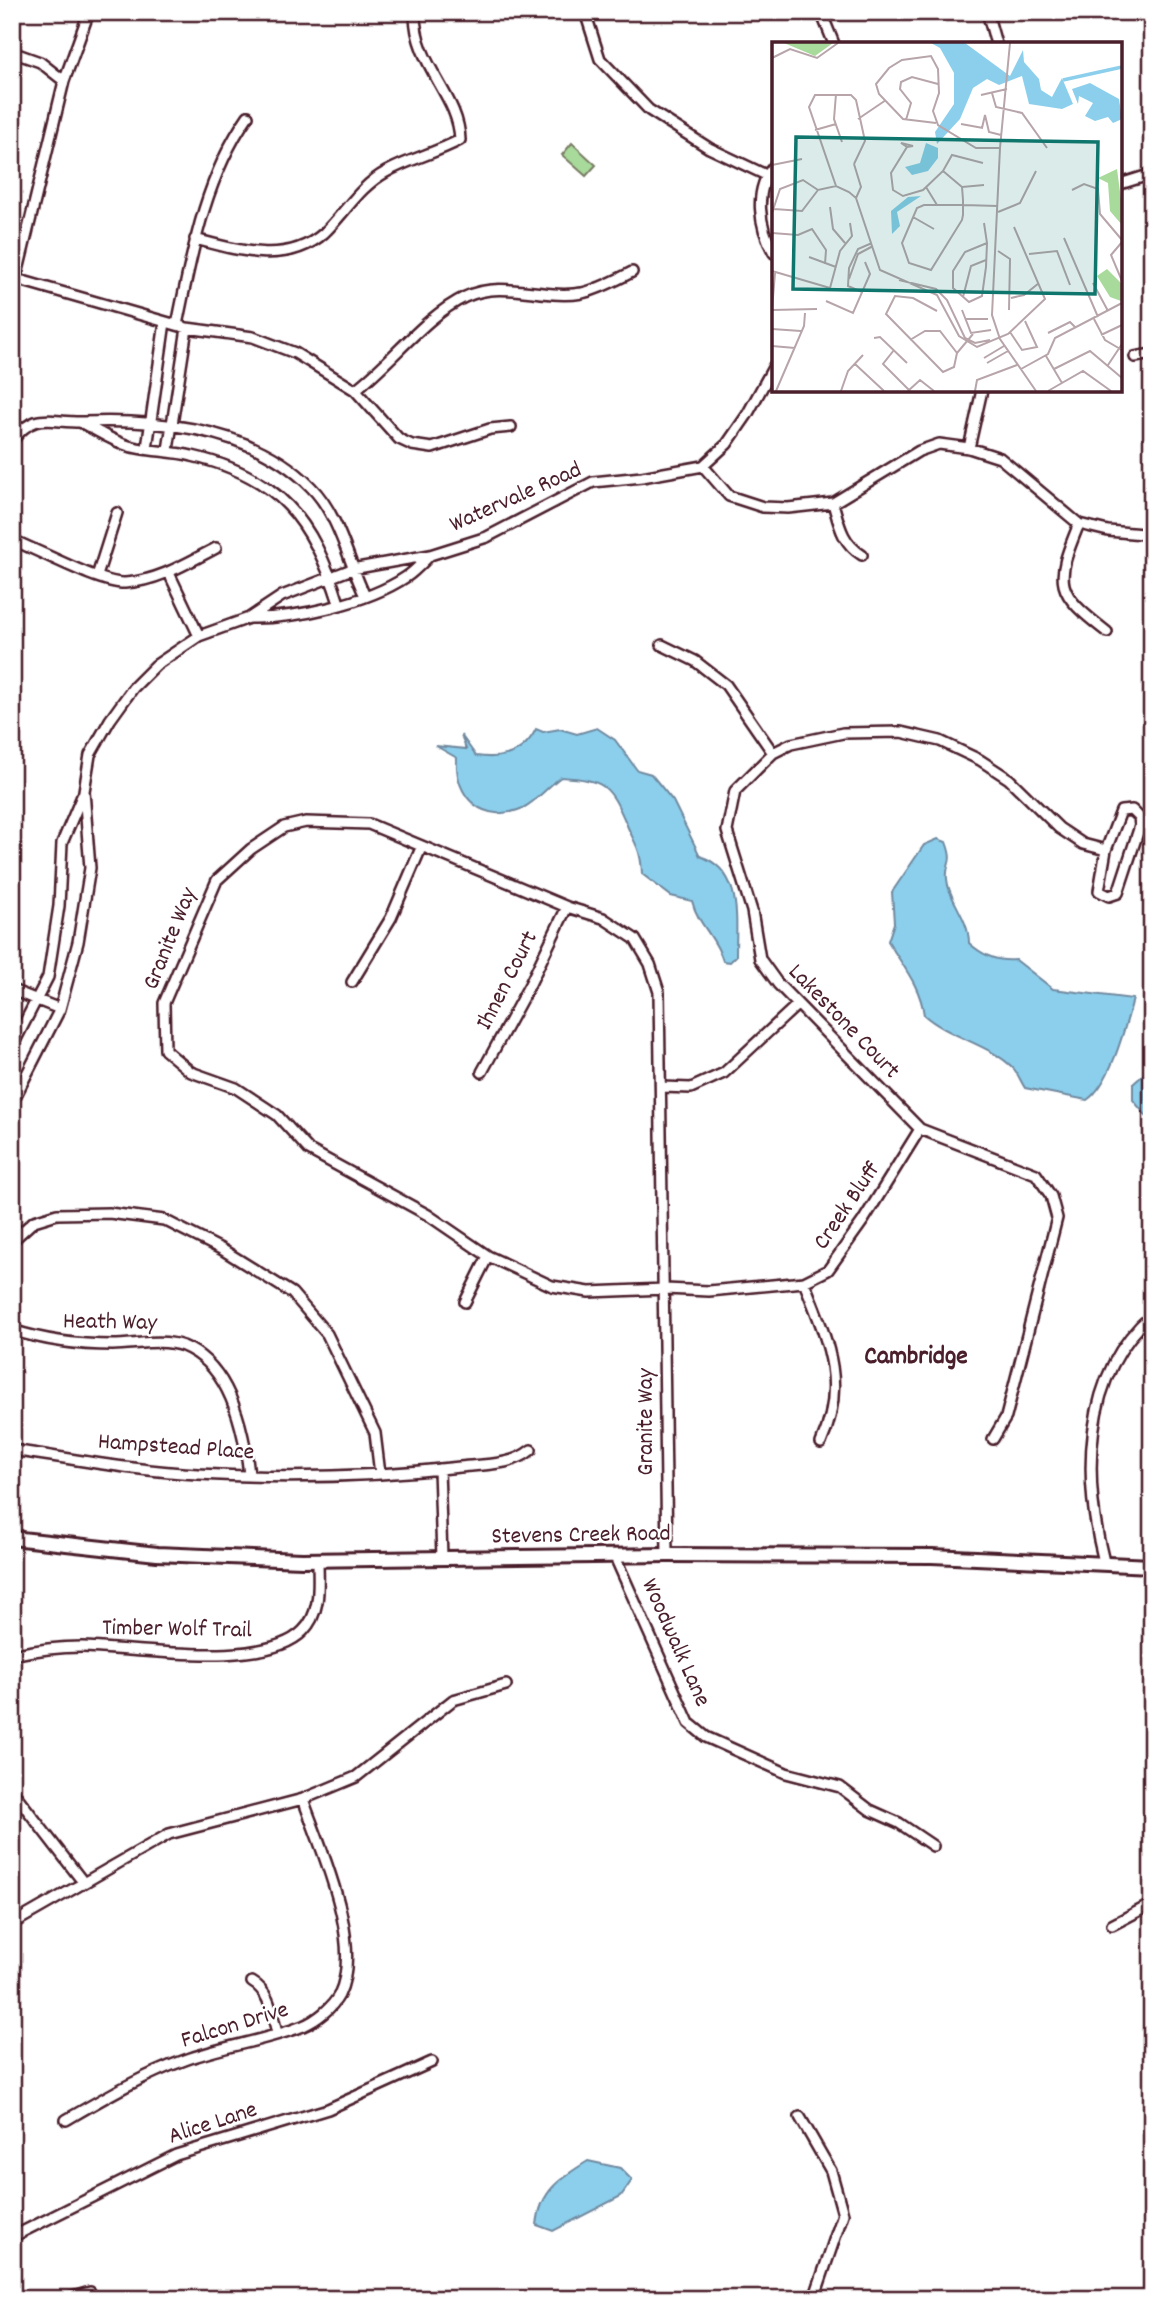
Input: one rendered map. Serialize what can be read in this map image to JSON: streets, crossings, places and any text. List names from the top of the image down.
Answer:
{
  "streets": {
    "street": [
      "Watervale Road",
      "Granite Way",
      "Ihnen Court",
      "Lakestone Court",
      "Creek Bluff",
      "Heath Way",
      "Hampstead Place",
      "Stevens Creek Road",
      "Timber Wolf Trail",
      "Woodwalk Lane",
      "Falcon Drive",
      "Alice Lane"
    ]
  },
  "crossings": [
    ["Granite Way", "Ihnen Court"],
    ["Granite Way", "Creek Bluff"],
    ["Granite Way", "Stevens Creek Road"],
    ["Lakestone Court", "Creek Bluff"],
    ["Heath Way", "Hampstead Place"],
    ["Stevens Creek Road", "Timber Wolf Trail"],
    ["Stevens Creek Road", "Woodwalk Lane"]
  ],
  "districts": ["Cambridge"]
}
